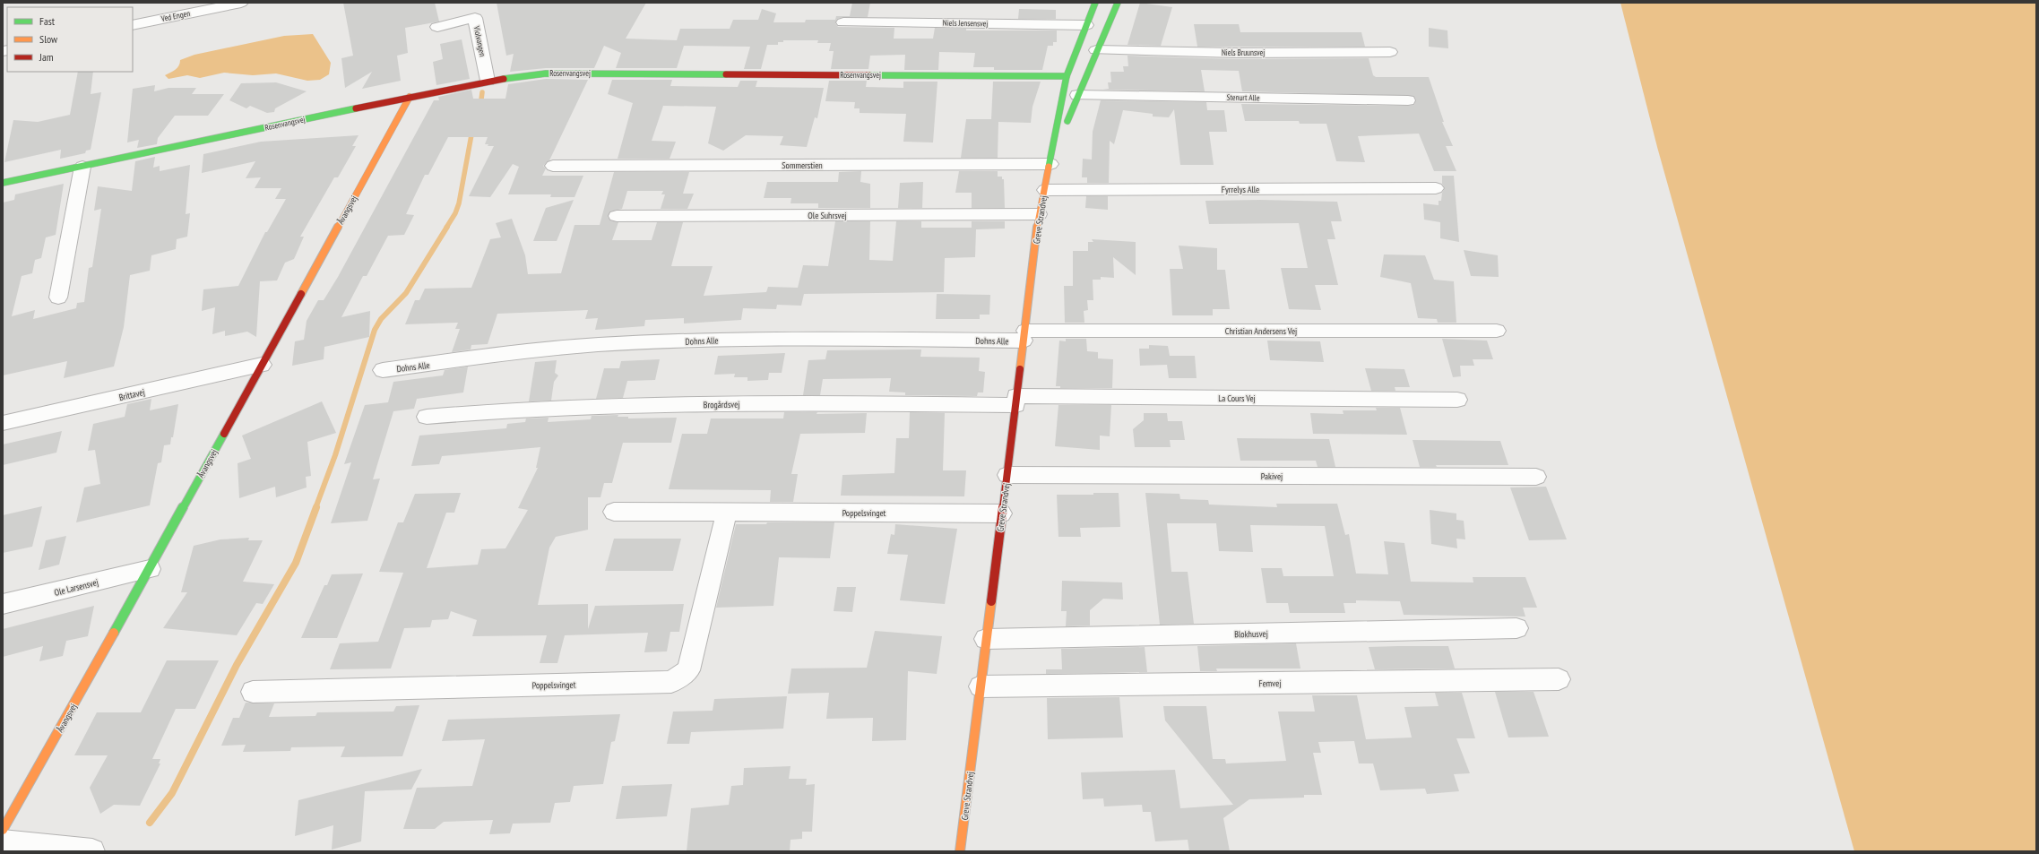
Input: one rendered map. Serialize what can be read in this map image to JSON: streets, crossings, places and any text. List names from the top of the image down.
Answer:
{
  "streets": {
    "street": [
      "Ved Engen",
      "Niels Jensensvej",
      "Violvangen",
      "Niels Bruunsvej",
      "Rosenvangsvej",
      "Stenurt Alle",
      "Sommerstien",
      "Fyrrelys Alle",
      "Åvangsvej",
      "Ole Suhrsvej",
      "Greve Strandvej",
      "Christian Andersens Vej",
      "Dohns Alle",
      "Brittavej",
      "La Cours Vej",
      "Brogårdsvej",
      "Pakivej",
      "Poppelsvinget",
      "Ole Larsensvej",
      "Blokhusvej",
      "Femvej"
    ]
  },
  "crossings": [
    ["Niels Jensensvej", "Greve Strandvej"],
    ["Violvangen", "Rosenvangsvej"],
    ["Niels Bruunsvej", "Greve Strandvej"],
    ["Rosenvangsvej", "Åvangsvej"],
    ["Rosenvangsvej", "Greve Strandvej"],
    ["Stenurt Alle", "Greve Strandvej"],
    ["Sommerstien", "Greve Strandvej"],
    ["Fyrrelys Alle", "Greve Strandvej"],
    ["Åvangsvej", "Brittavej"],
    ["Åvangsvej", "Ole Larsensvej"],
    ["Ole Suhrsvej", "Greve Strandvej"],
    ["Greve Strandvej", "Christian Andersens Vej"],
    ["Greve Strandvej", "Dohns Alle"],
    ["Greve Strandvej", "La Cours Vej"],
    ["Greve Strandvej", "Brogårdsvej"],
    ["Greve Strandvej", "Pakivej"],
    ["Greve Strandvej", "Poppelsvinget"],
    ["Greve Strandvej", "Blokhusvej"],
    ["Greve Strandvej", "Femvej"],
    ["Christian Andersens Vej", "Dohns Alle"],
    ["La Cours Vej", "Brogårdsvej"]
  ],
  "legend": ["Fast", "Slow", "Jam"]
}
